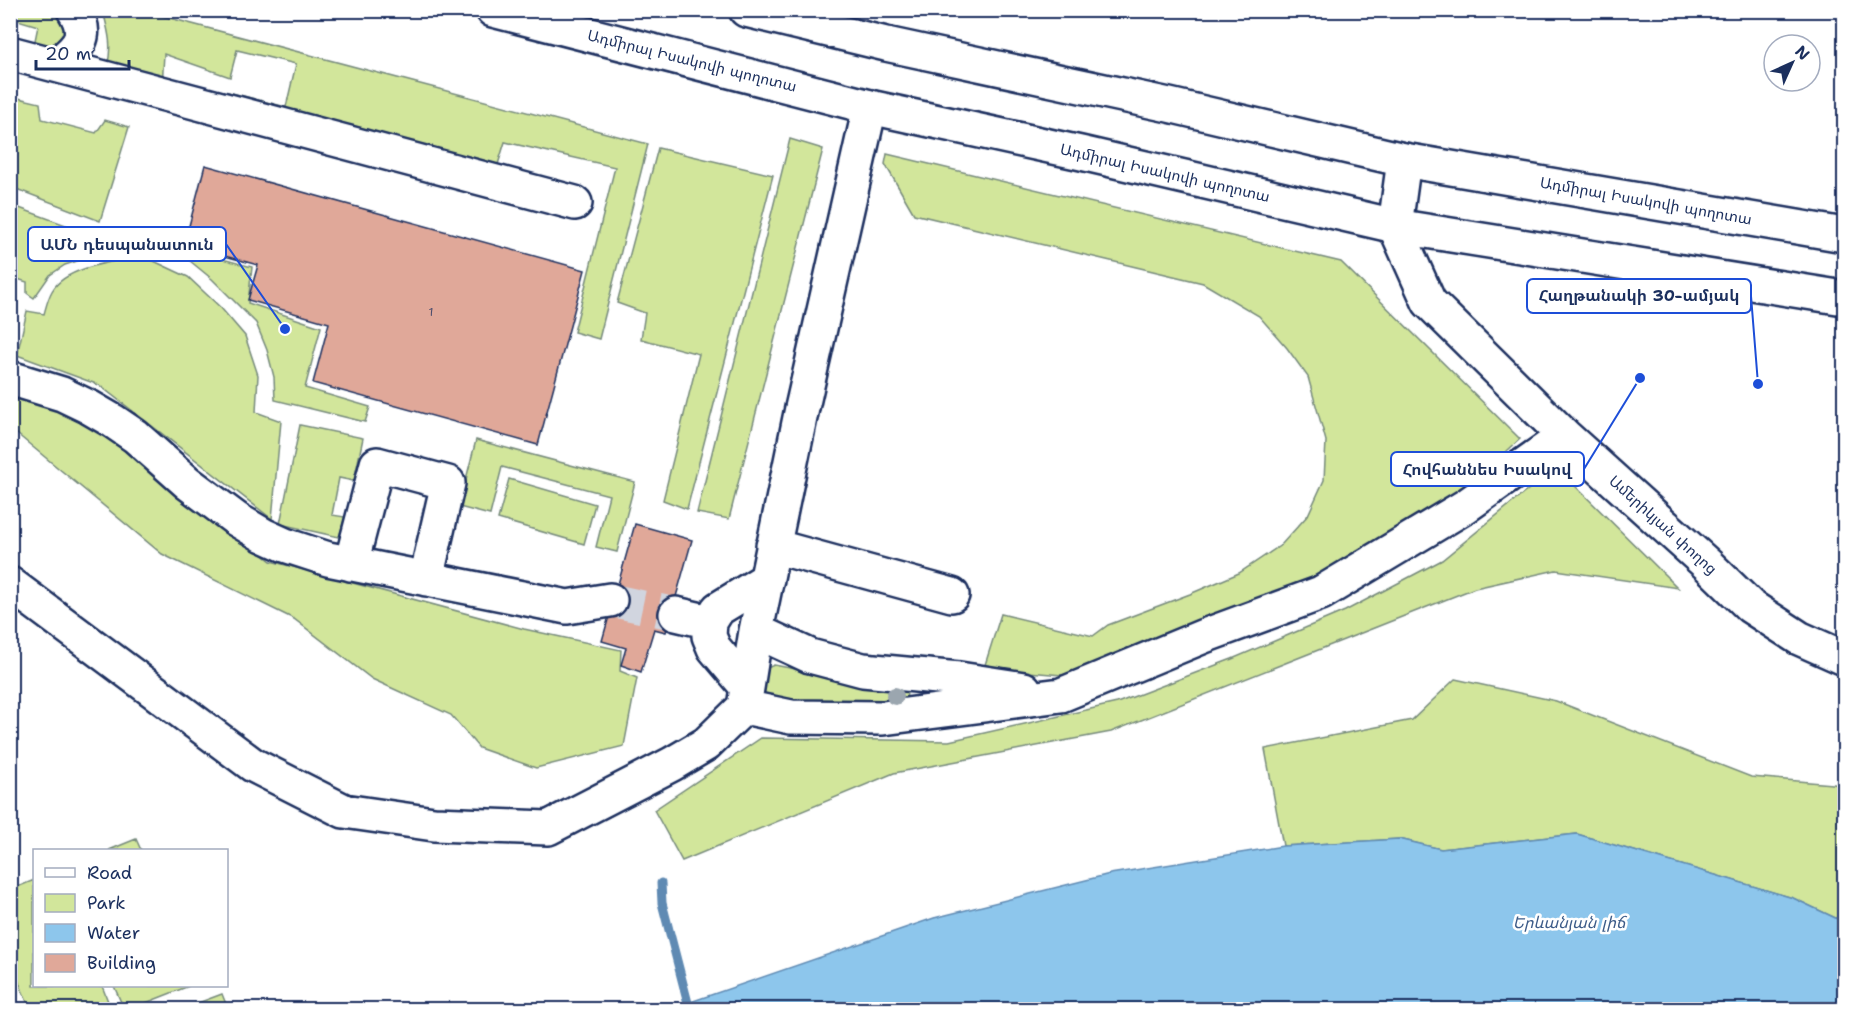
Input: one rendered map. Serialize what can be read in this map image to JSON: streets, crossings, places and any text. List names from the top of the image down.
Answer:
{
  "streets": {
    "main road": ["Ադմիրալ Իսակովի պողոտա", "Ամերիկյան փողոց"]
  },
  "crossings": [
    ["Ադմիրալ Իսակովի պողոտա", "Ամերիկյան փողոց"]
  ],
  "water": ["Երևանյան լիճ"],
  "places": ["ԱՄՆ դեսպանատուն", "Հովհաննես Իսակով", "Հաղթանակի 30-ամյակ"],
  "house_numbers": ["1"],
  "legend": [
    "Road",
    "Park",
    "Water",
    "Building"
  ],
  "scale_bar": "20 m",
  "north": "top right"
}
